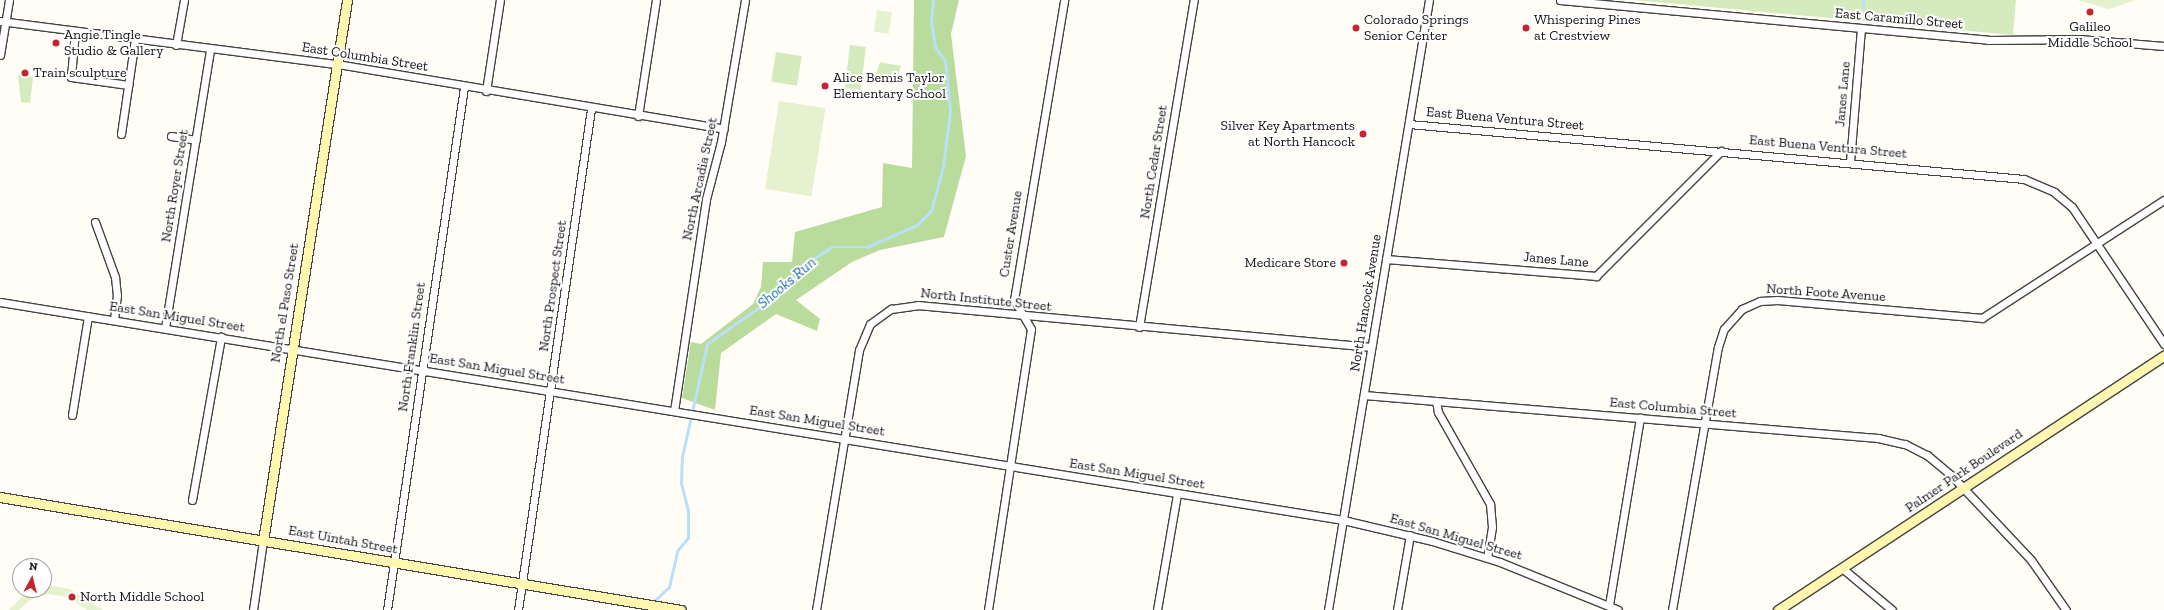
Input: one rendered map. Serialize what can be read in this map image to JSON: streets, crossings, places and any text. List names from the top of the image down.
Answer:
{
  "streets": {
    "main road": ["North el Paso Street", "Palmer Park Boulevard", "East Uintah Street"],
    "street": [
      "East Caramillo Street",
      "East Columbia Street",
      "Janes Lane",
      "East Buena Ventura Street",
      "North Cedar Street",
      "North Arcadia Street",
      "North Royer Street",
      "Custer Avenue",
      "North Prospect Street",
      "North Foote Avenue",
      "North Institute Street",
      "North Hancock Avenue",
      "East San Miguel Street",
      "North Franklin Street"
    ]
  },
  "crossings": [
    ["East Caramillo Street", "Janes Lane"],
    ["East Columbia Street", "North Arcadia Street"],
    ["East Columbia Street", "North Royer Street"],
    ["East Columbia Street", "North Prospect Street"],
    ["East Columbia Street", "North Foote Avenue"],
    ["East Columbia Street", "North el Paso Street"],
    ["East Columbia Street", "North Hancock Avenue"],
    ["East Columbia Street", "North Franklin Street"],
    ["East Columbia Street", "Palmer Park Boulevard"],
    ["Janes Lane", "East Buena Ventura Street"],
    ["Janes Lane", "North Hancock Avenue"],
    ["East Buena Ventura Street", "North Foote Avenue"],
    ["East Buena Ventura Street", "North Hancock Avenue"],
    ["North Cedar Street", "North Institute Street"],
    ["North Arcadia Street", "East San Miguel Street"],
    ["North Royer Street", "East San Miguel Street"],
    ["Custer Avenue", "North Institute Street"],
    ["Custer Avenue", "East San Miguel Street"],
    ["North Prospect Street", "East San Miguel Street"],
    ["North Prospect Street", "East Uintah Street"],
    ["North Institute Street", "North Hancock Avenue"],
    ["North Institute Street", "East San Miguel Street"],
    ["North el Paso Street", "East San Miguel Street"],
    ["North el Paso Street", "East Uintah Street"],
    ["North Hancock Avenue", "East San Miguel Street"],
    ["East San Miguel Street", "North Franklin Street"],
    ["North Franklin Street", "East Uintah Street"]
  ],
  "water": ["Shooks Run"],
  "places": [
    "Galileo Middle School",
    "Colorado Springs Senior Center",
    "Whispering Pines at Crestview",
    "Angie Tingle Studio & Gallery",
    "Train sculpture",
    "Alice Bemis Taylor Elementary School",
    "Silver Key Apartments at North Hancock",
    "Medicare Store",
    "North Middle School"
  ],
  "north": "top"
}
